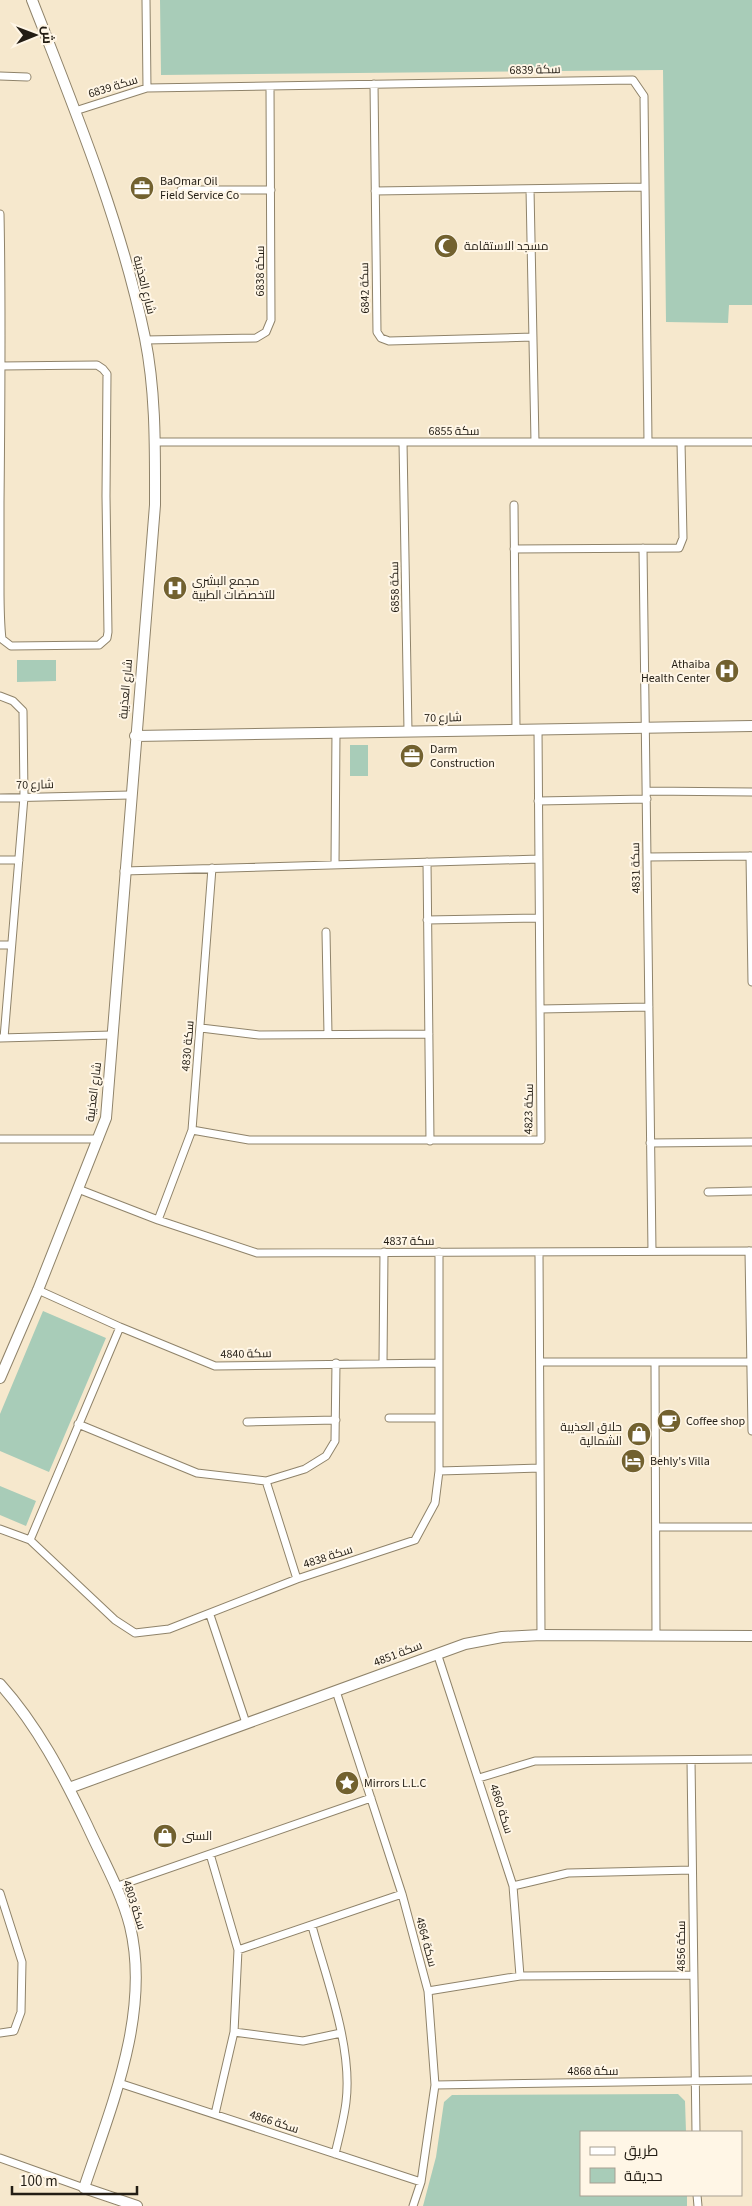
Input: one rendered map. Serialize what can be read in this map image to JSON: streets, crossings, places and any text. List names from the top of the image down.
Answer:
{
  "streets": {
    "street": [
      "سكة 6839",
      "سكة 6838",
      "شارع العذيبة",
      "سكة 6842",
      "سكة 6855",
      "سكة 6858",
      "شارع 70",
      "سكة 4831",
      "سكة 4830",
      "سكة 4823",
      "سكة 4837",
      "سكة 4840",
      "سكة 4838",
      "سكة 4851",
      "سكة 4860",
      "سكة 4803",
      "سكة 4864",
      "سكة 4856",
      "سكة 4868",
      "سكة 4866"
    ]
  },
  "crossings": [
    ["سكة 6839", "سكة 6838"],
    ["سكة 6839", "شارع العذيبة"],
    ["سكة 6839", "سكة 6842"],
    ["سكة 6839", "سكة 6855"],
    ["سكة 6838", "شارع العذيبة"],
    ["شارع العذيبة", "سكة 6855"],
    ["شارع العذيبة", "شارع 70"],
    ["شارع العذيبة", "سكة 4837"],
    ["شارع العذيبة", "سكة 4840"],
    ["سكة 6855", "سكة 6858"],
    ["سكة 6858", "شارع 70"],
    ["شارع 70", "سكة 4831"],
    ["شارع 70", "سكة 4823"],
    ["سكة 4831", "سكة 4837"],
    ["سكة 4830", "سكة 4823"],
    ["سكة 4830", "سكة 4837"],
    ["سكة 4837", "سكة 4838"],
    ["سكة 4840", "سكة 4838"],
    ["سكة 4851", "سكة 4860"],
    ["سكة 4851", "سكة 4803"],
    ["سكة 4851", "سكة 4864"],
    ["سكة 4803", "سكة 4866"],
    ["سكة 4864", "سكة 4868"],
    ["سكة 4864", "سكة 4866"],
    ["سكة 4856", "سكة 4868"]
  ],
  "places": {
    "office": ["BaOmar Oil Field Service Co", "Darm Construction"],
    "mosque": ["مسجد الاستقامة"],
    "hospital": ["مجمع البشرى للتخصصّات الطبية", "Athaiba Health Center"],
    "cafe": ["Coffee shop"],
    "shop": ["حلاق العذيبة الشمالية", "السنى"],
    "hotel": ["Behly's Villa"],
    "place": ["Mirrors L.L.C"]
  },
  "legend": ["طريق", "حديقة"],
  "scale_bar": "100 m",
  "north": "right"
}
